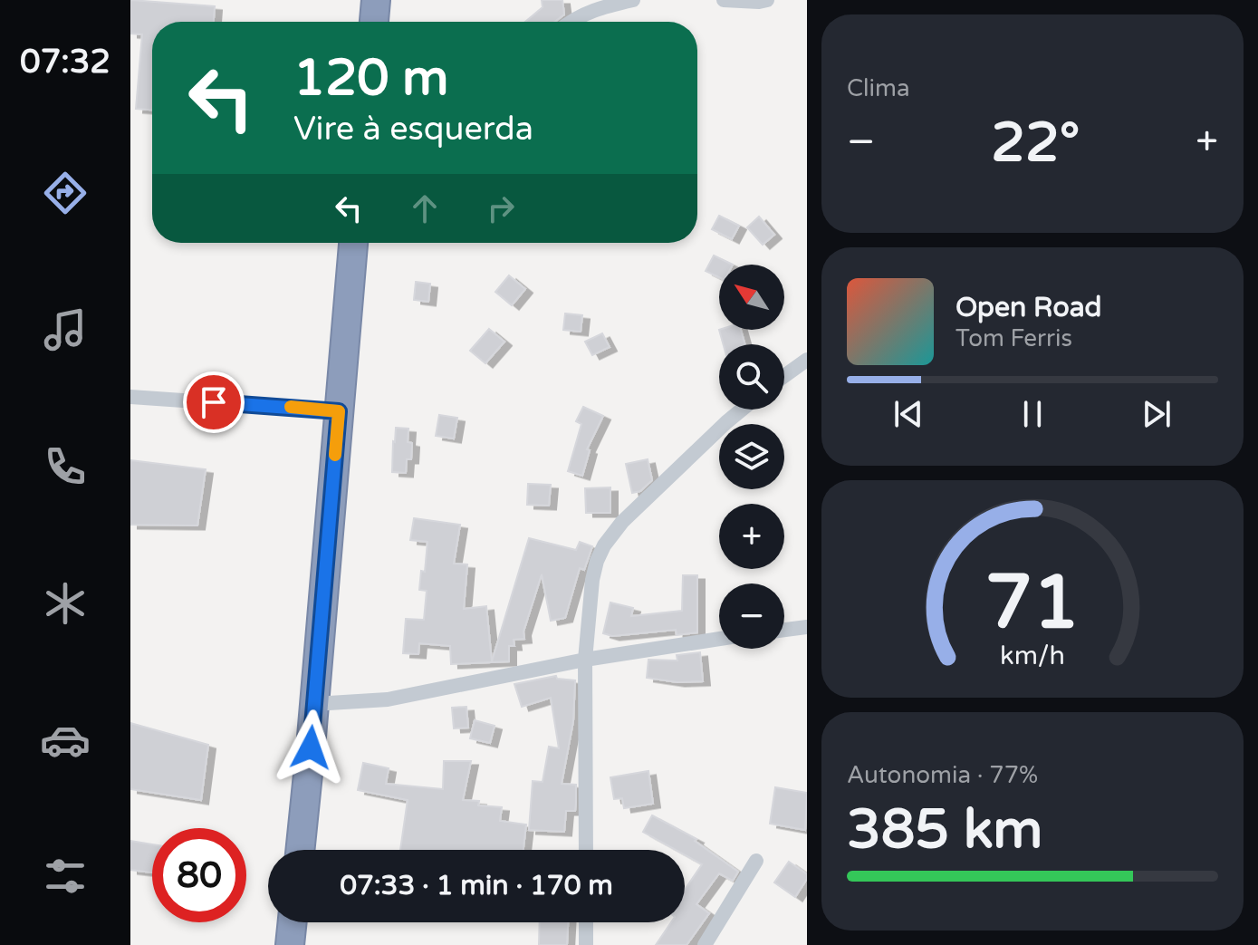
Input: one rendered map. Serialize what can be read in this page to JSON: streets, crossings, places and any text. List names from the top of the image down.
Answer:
{
  "north": "top left",
  "page": {
    "tabs": "07:32",
    "tile": [
      "Clima",
      ["Autonomia · 77%", "385 km"]
    ],
    "turn": ["120 m", "Vire à esquerda"],
    "heat": ["−", "22°", "+"],
    "map_buttons": ["+", "−"],
    "song": ["Open Road", "Tom Ferris"],
    "limit": "80",
    "trip": "07:33 · 1 min · 170 m",
    "gauge": ["71", "km/h"]
  }
}
